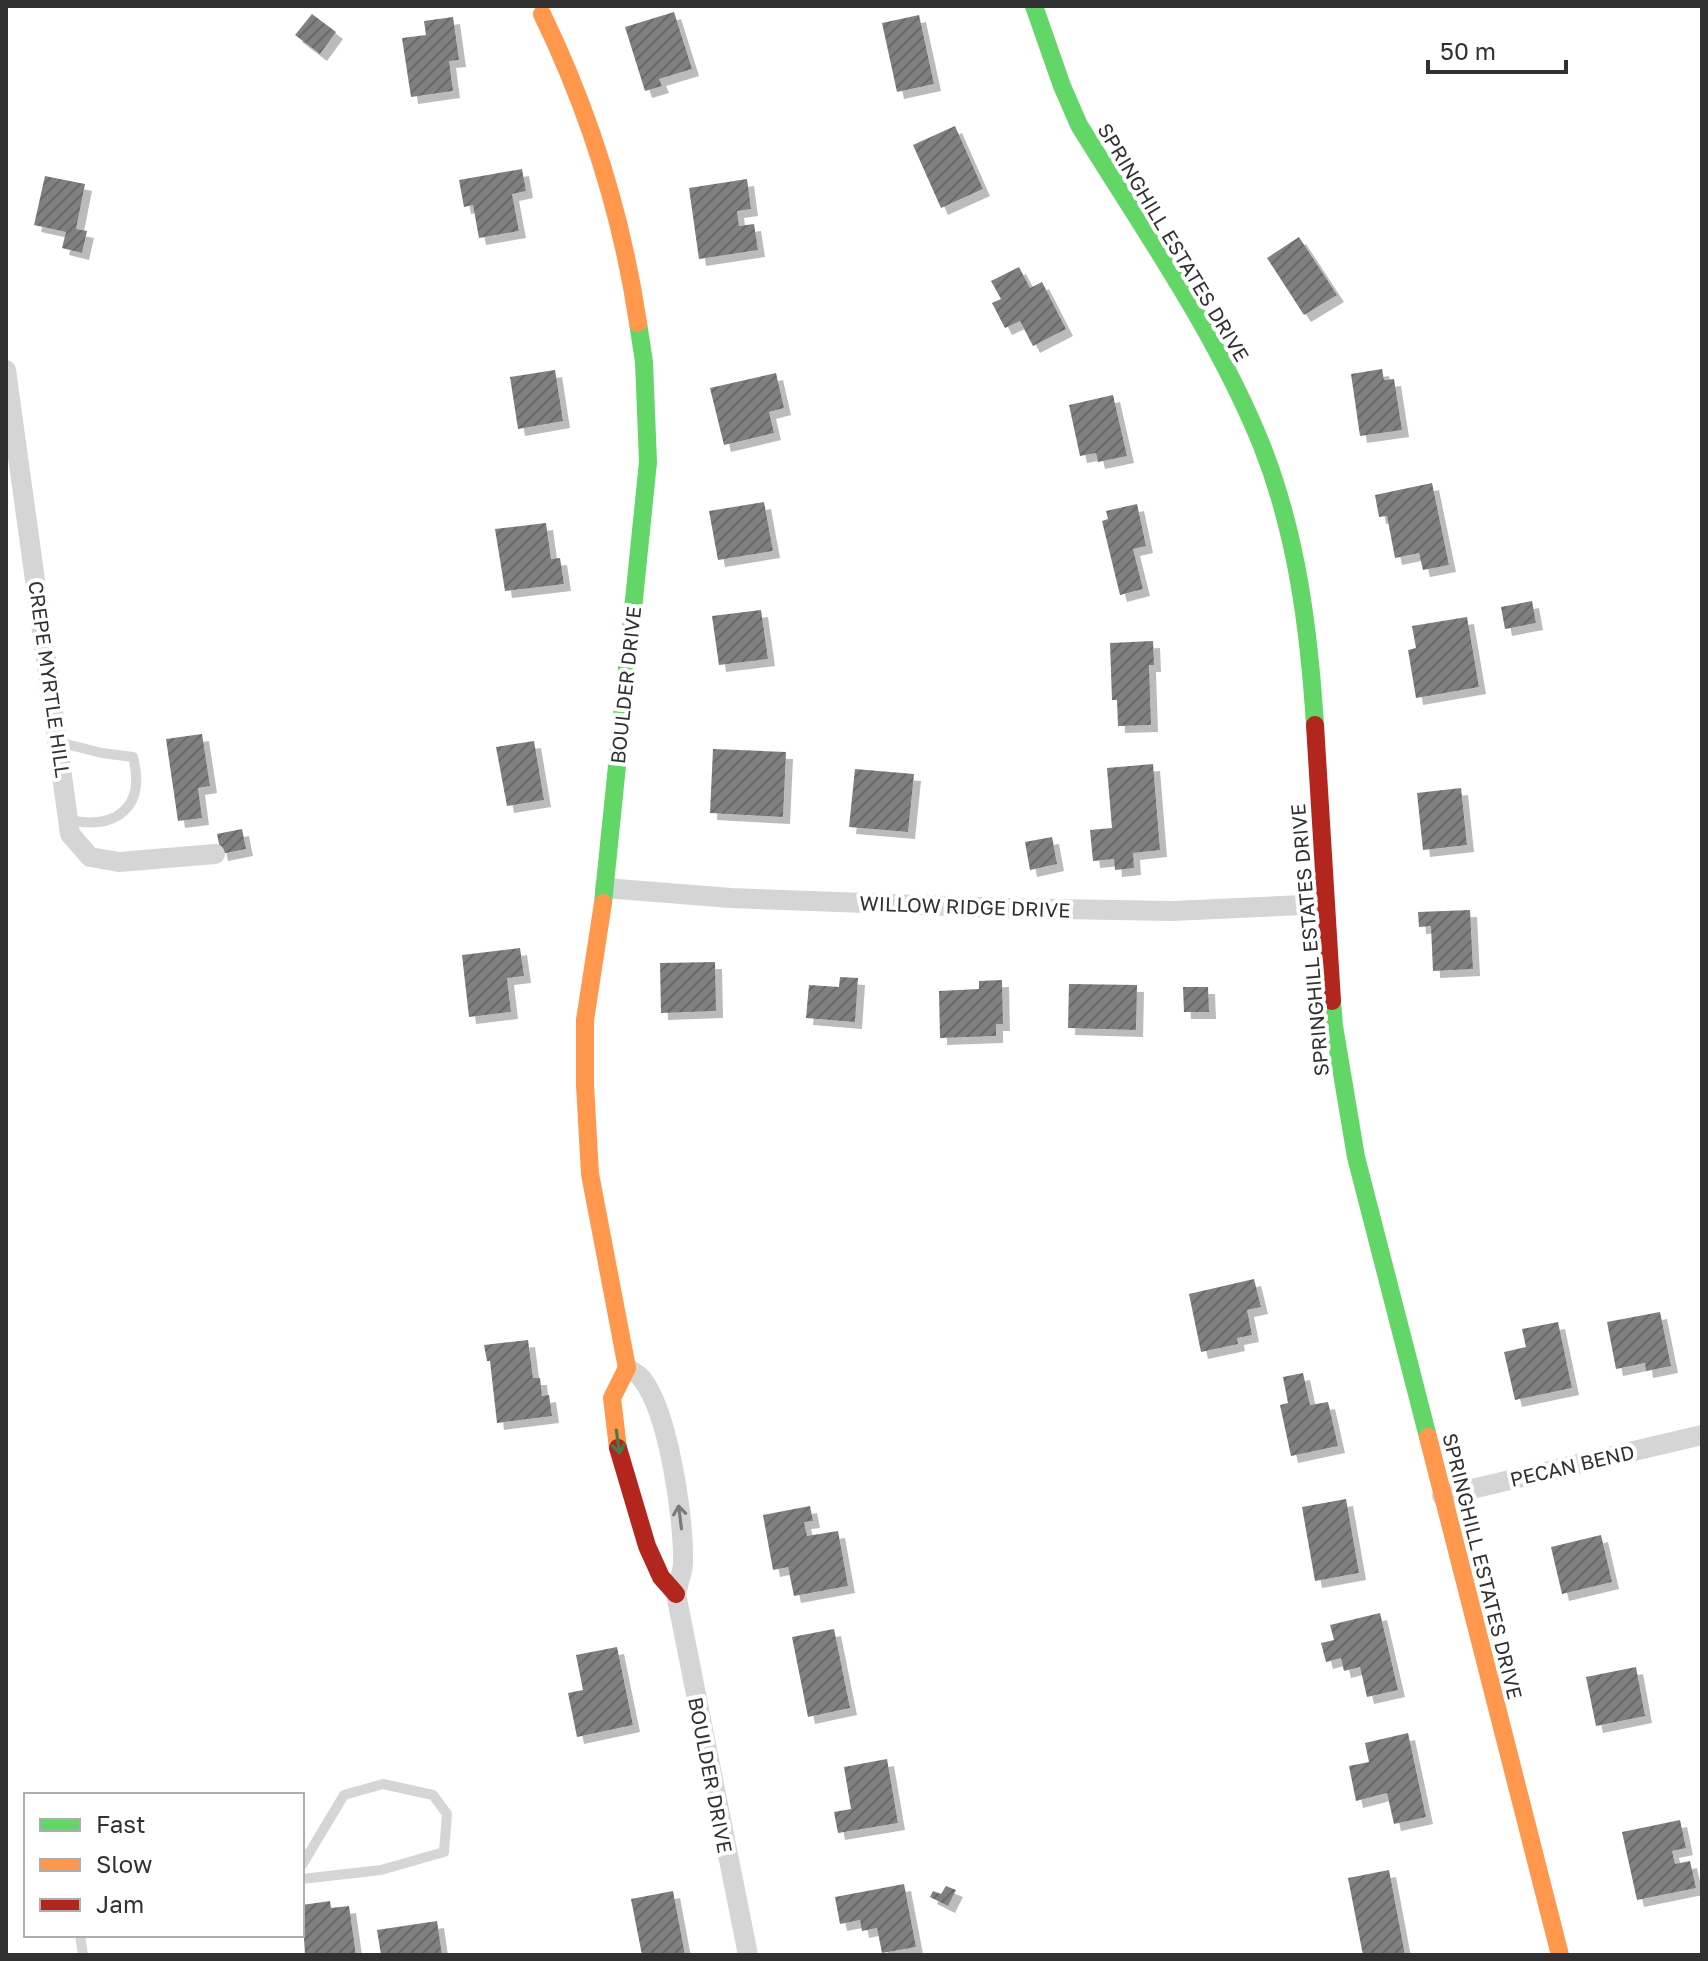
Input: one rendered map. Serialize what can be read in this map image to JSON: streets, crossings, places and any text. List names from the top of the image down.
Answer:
{
  "streets": {
    "street": [
      "SPRINGHILL ESTATES DRIVE",
      "CREPE MYRTLE HILL",
      "BOULDER DRIVE",
      "WILLOW RIDGE DRIVE",
      "PECAN BEND"
    ]
  },
  "crossings": [
    ["SPRINGHILL ESTATES DRIVE", "WILLOW RIDGE DRIVE"],
    ["SPRINGHILL ESTATES DRIVE", "PECAN BEND"],
    ["BOULDER DRIVE", "WILLOW RIDGE DRIVE"]
  ],
  "legend": ["Fast", "Slow", "Jam"],
  "scale_bar": "50 m"
}
